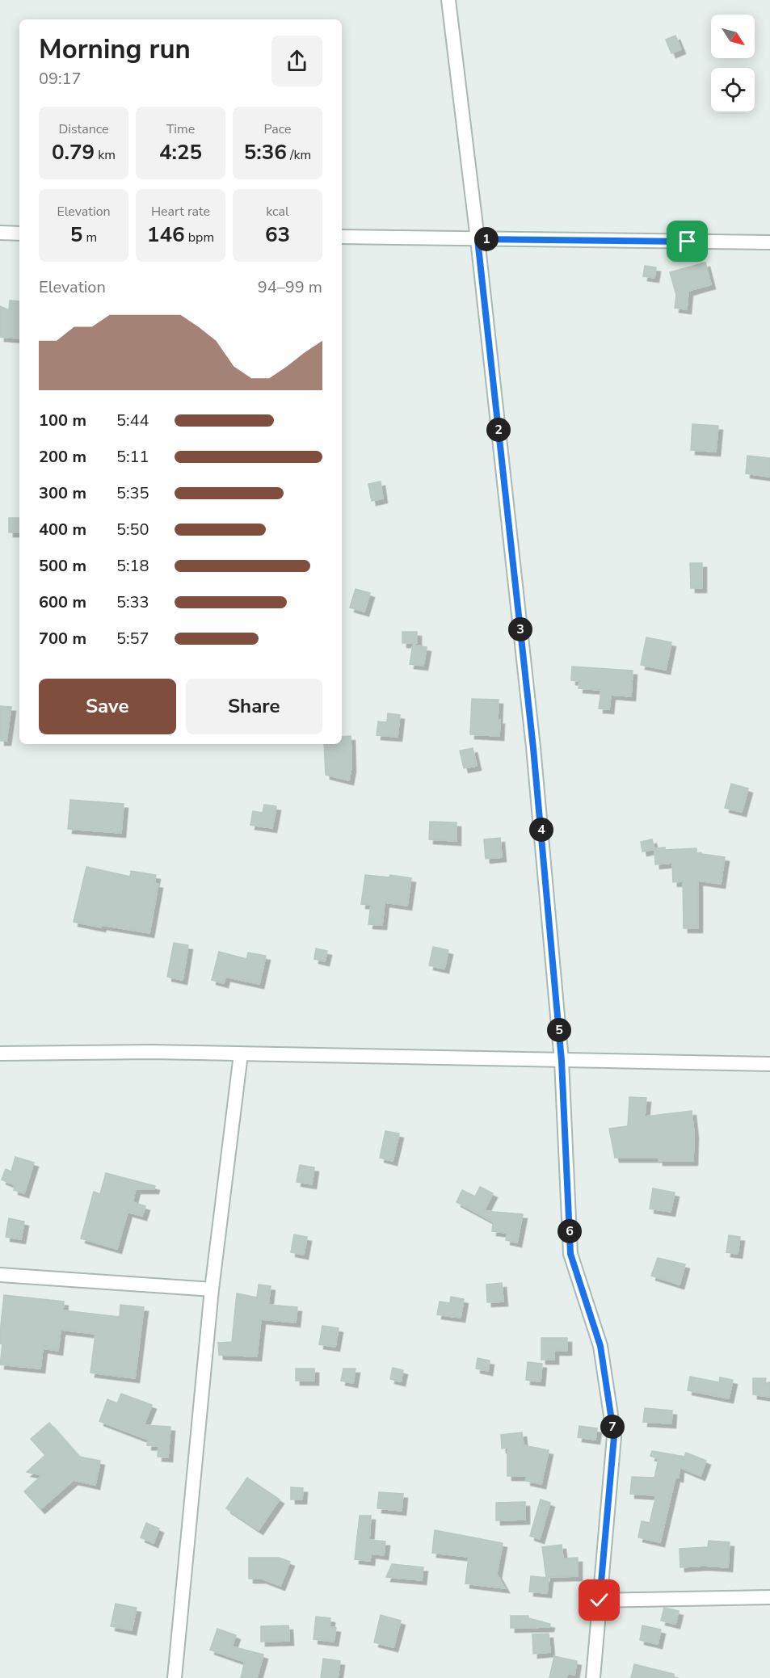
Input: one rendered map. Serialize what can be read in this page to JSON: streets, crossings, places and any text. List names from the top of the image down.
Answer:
{
  "north": "bottom right",
  "page": {
    "heading": ["Morning run", "09:17"],
    "stats": [
      ["Distance", "0.79 km"],
      ["Time", "4:25"],
      ["Pace", "5:36 /km"],
      ["Elevation", "5 m"],
      ["Heart rate", "146 bpm"],
      ["kcal", "63"]
    ],
    "pins": [
      "1",
      "2",
      "3",
      "4",
      "5",
      "6",
      "7"
    ],
    "chart": ["Elevation", "94–99 m"],
    "list": [
      {
        "name": "100 m",
        "note": "5:44"
      },
      {
        "name": "200 m",
        "note": "5:11"
      },
      {
        "name": "300 m",
        "note": "5:35"
      },
      {
        "name": "400 m",
        "note": "5:50"
      },
      {
        "name": "500 m",
        "note": "5:18"
      },
      {
        "name": "600 m",
        "note": "5:33"
      },
      {
        "name": "700 m",
        "note": "5:57"
      }
    ],
    "buttons": ["Save", "Share"]
  }
}
